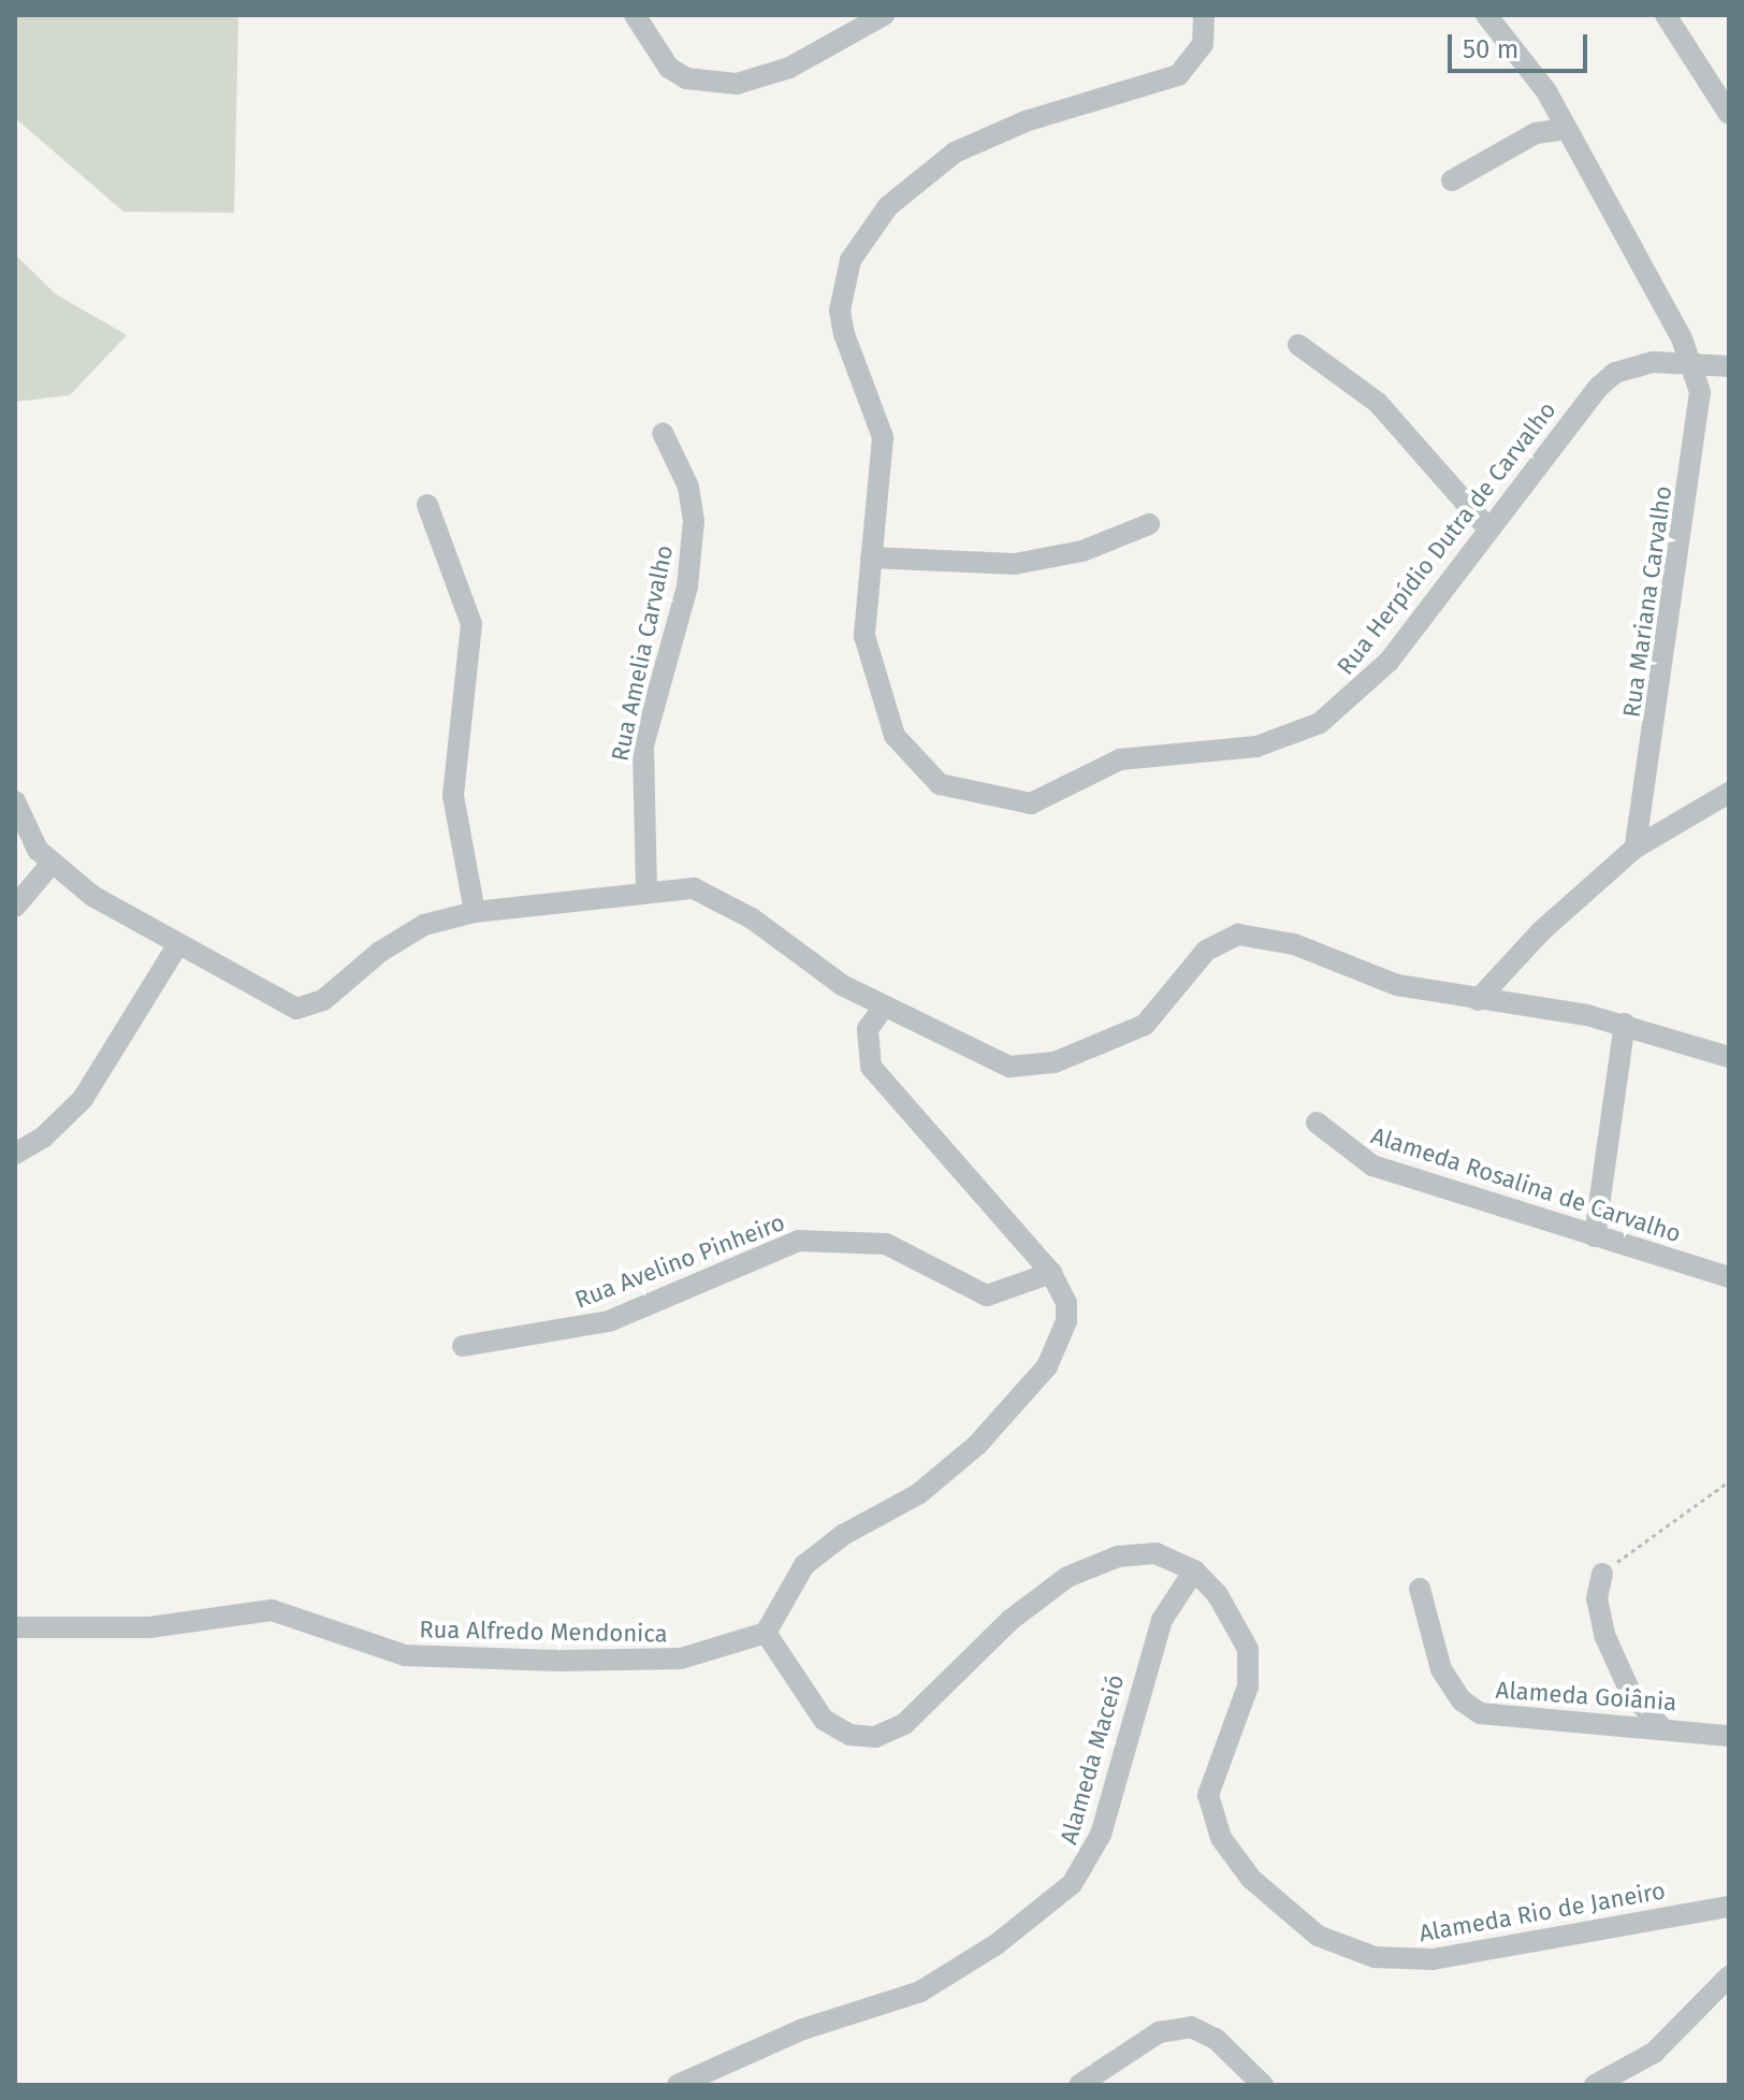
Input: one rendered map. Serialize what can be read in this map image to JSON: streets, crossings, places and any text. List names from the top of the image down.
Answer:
{
  "streets": {
    "street": [
      "Rua Herpídio Dutra de Carvalho",
      "Rua Mariana Carvalho",
      "Rua Amelia Carvalho",
      "Alameda Rosalina de Carvalho",
      "Rua Avelino Pinheiro",
      "Rua Alfredo Mendonica",
      "Alameda Goiânia",
      "Alameda Maceió",
      "Alameda Rio de Janeiro"
    ]
  },
  "crossings": [
    ["Rua Herpídio Dutra de Carvalho", "Rua Mariana Carvalho"],
    ["Alameda Maceió", "Alameda Rio de Janeiro"]
  ],
  "scale_bar": "50 m"
}
